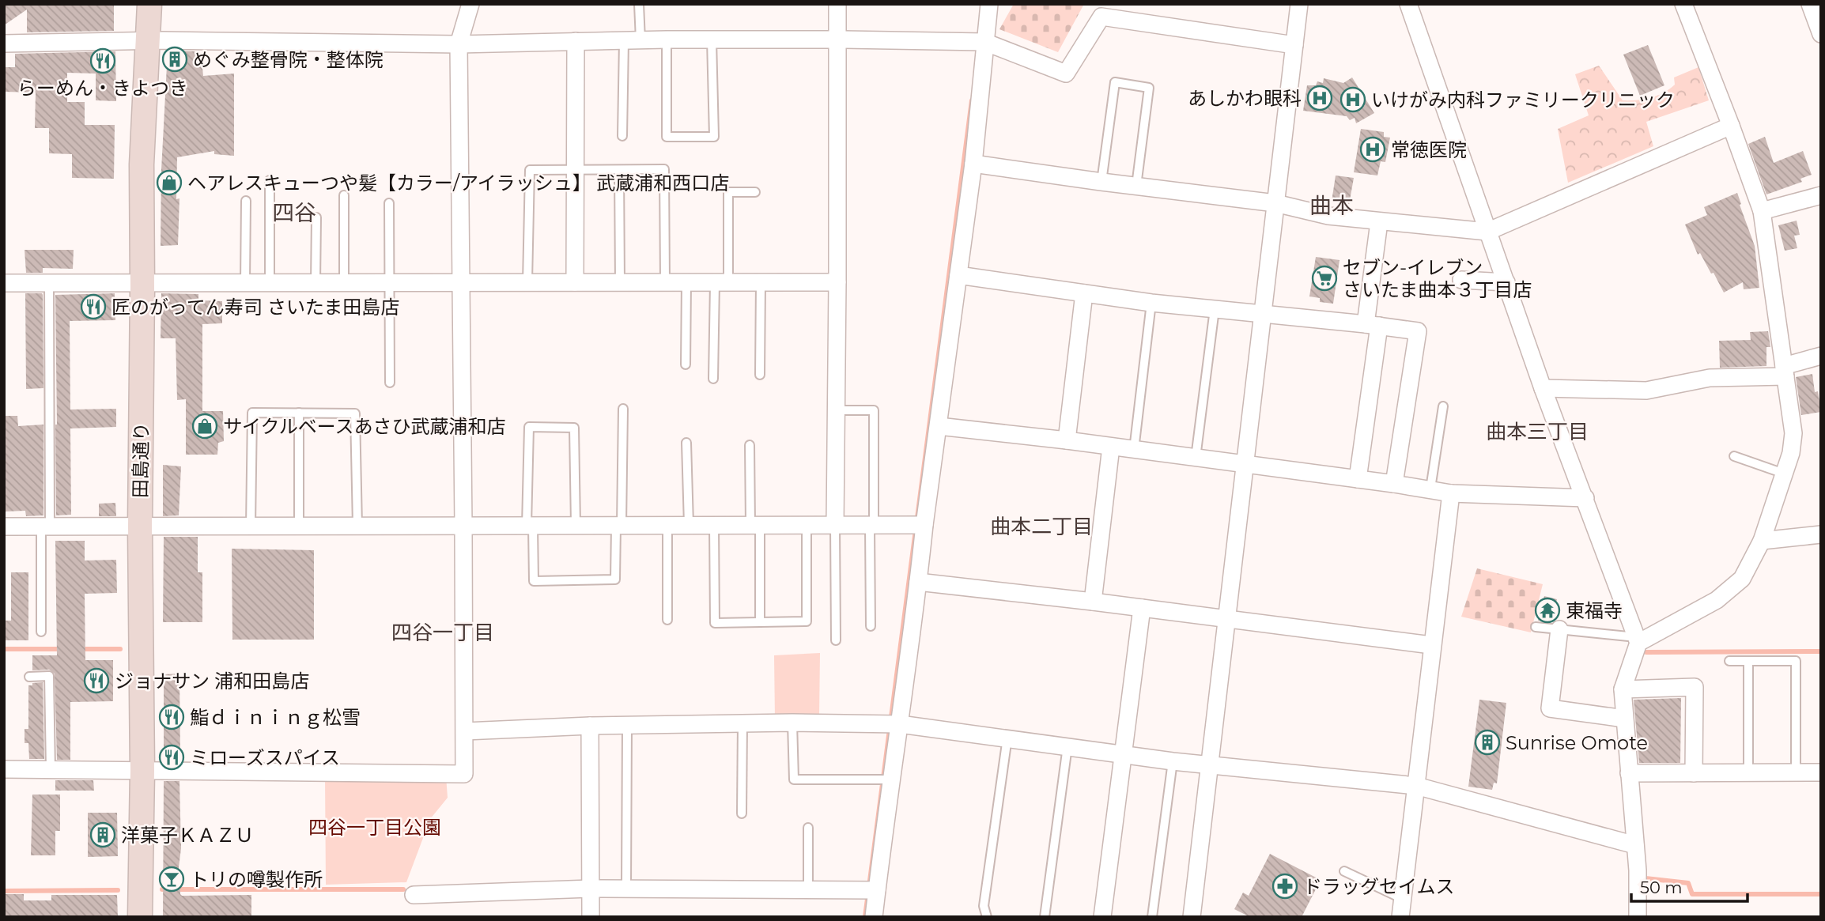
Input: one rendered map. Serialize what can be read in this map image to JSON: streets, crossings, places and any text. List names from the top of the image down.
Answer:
{
  "streets": {
    "street": ["田島通り"]
  },
  "districts": [
    "曲本",
    "四谷",
    "曲本三丁目",
    "曲本二丁目",
    "四谷一丁目"
  ],
  "parks": ["四谷一丁目公園"],
  "places": {
    "building": ["めぐみ整骨院・整体院", "Sunrise Omote", "洋菓子ＫＡＺＵ"],
    "restaurant": [
      "らーめん・きよつき",
      "匠のがってん寿司 さいたま田島店",
      "ジョナサン 浦和田島店",
      "鮨ｄｉｎｉｎｇ松雪",
      "ミローズスパイス"
    ],
    "hospital": ["あしかわ眼科", "いけがみ内科ファミリークリニック", "常徳医院"],
    "shop": ["ヘアレスキューつや髪【カラー/アイラッシュ】 武蔵浦和西口店", "サイクルベースあさひ武蔵浦和店"],
    "supermarket": ["セブン-イレブン さいたま曲本３丁目店"],
    "temple": ["東福寺"],
    "bar": ["トリの噂製作所"],
    "pharmacy": ["ドラッグセイムス"]
  },
  "scale_bar": "50 m"
}
